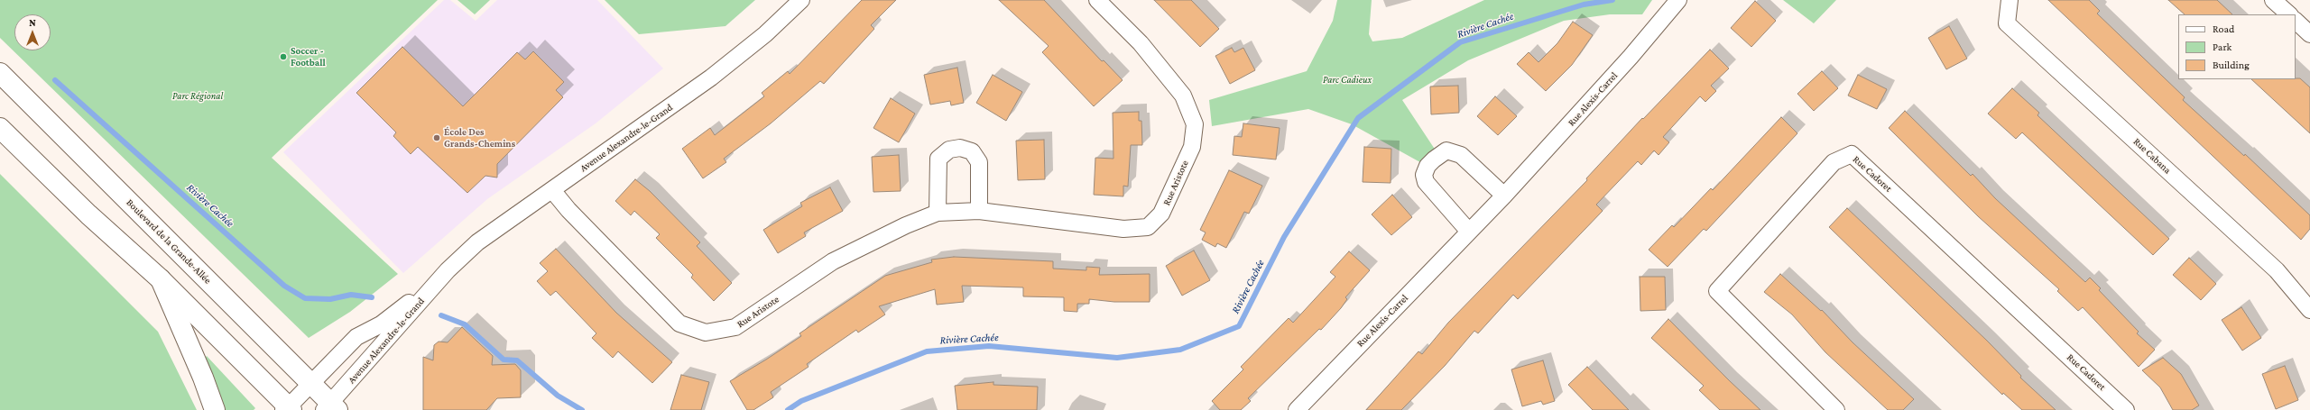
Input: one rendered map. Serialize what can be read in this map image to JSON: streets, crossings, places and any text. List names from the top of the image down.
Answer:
{
  "streets": {
    "main road": ["Boulevard de la Grande-Allée"],
    "street": [
      "Rue Alexis-Carrel",
      "Avenue Alexandre-le-Grand",
      "Rue Cabana",
      "Rue Cadoret",
      "Rue Aristote"
    ]
  },
  "crossings": [
    ["Avenue Alexandre-le-Grand", "Rue Aristote"],
    ["Avenue Alexandre-le-Grand", "Boulevard de la Grande-Allée"]
  ],
  "water": ["Rivière Cachée"],
  "parks": ["Parc Cadieux", "Parc Régional"],
  "places": ["Soccer - Football", "École Des Grands-Chemins"],
  "legend": ["Road", "Park", "Building"],
  "north": "top"
}
